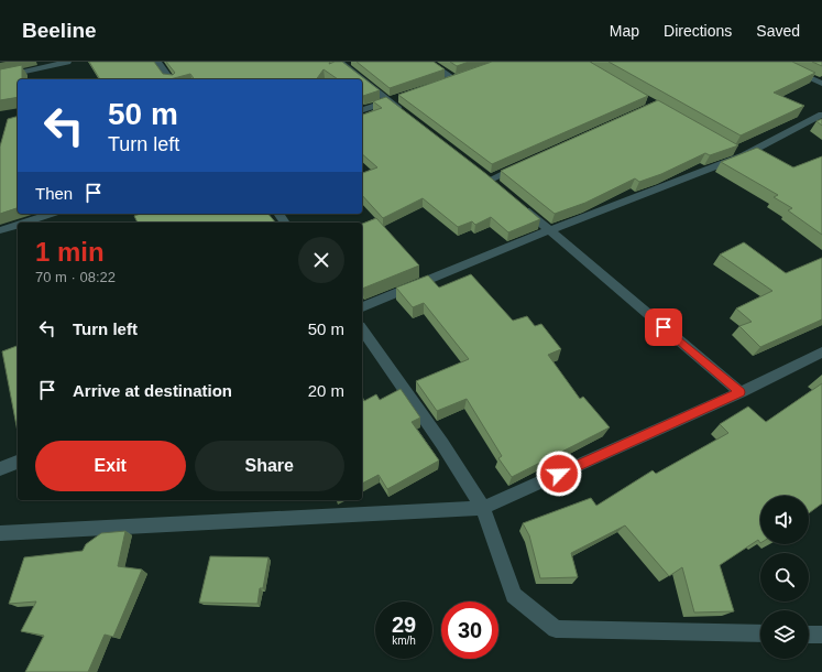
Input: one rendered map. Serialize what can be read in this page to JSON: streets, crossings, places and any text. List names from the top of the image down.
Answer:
{
  "page": {
    "header": "Beeline",
    "nav": ["Map", "Directions", "Saved"],
    "turn": ["50 m", "Turn left"],
    "then": "Then",
    "heading": ["1 min", "70 m · 08:22"],
    "list": [
      {
        "name": "Turn left",
        "value": "50 m"
      },
      {
        "name": "Arrive at destination",
        "value": "20 m"
      }
    ],
    "buttons": ["Exit", "Share"],
    "speed": "29 km/h",
    "limit": "30"
  }
}
